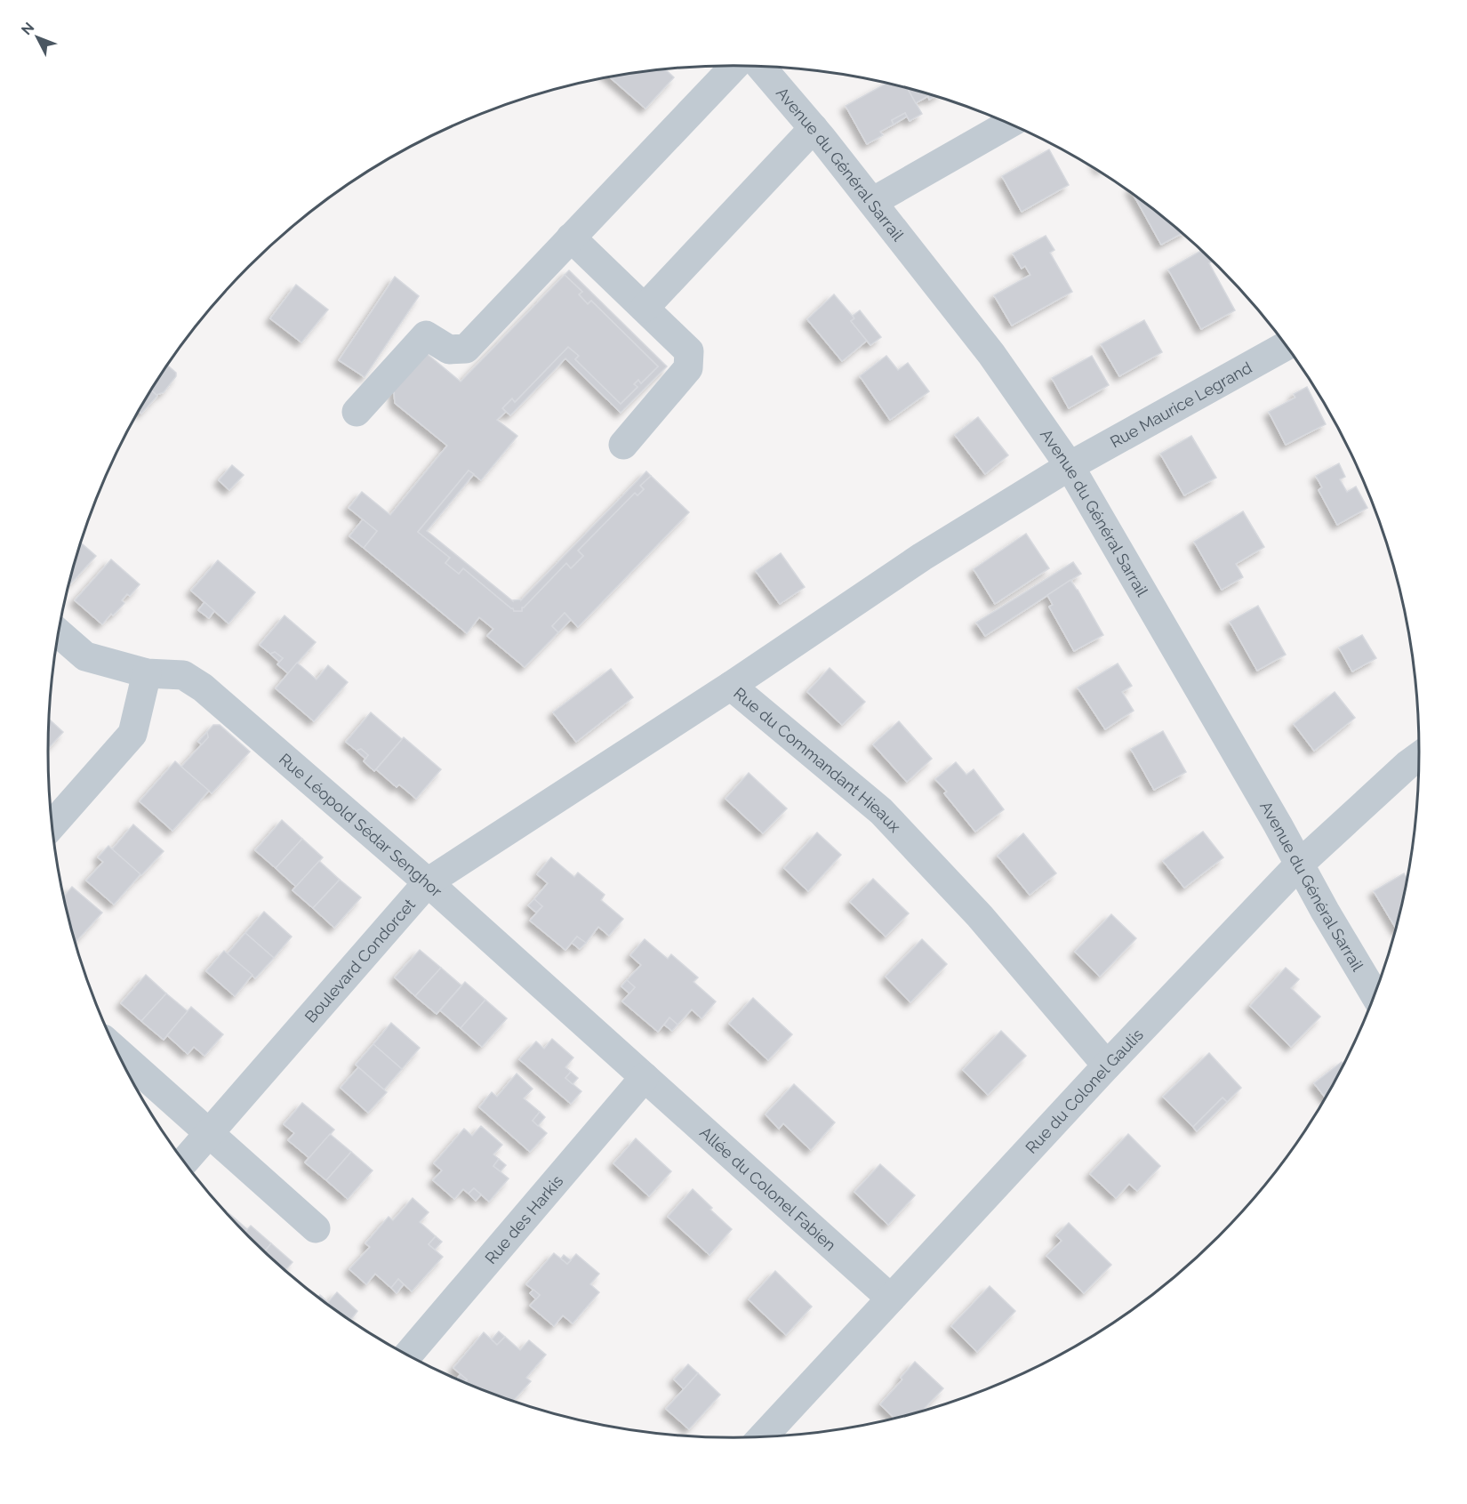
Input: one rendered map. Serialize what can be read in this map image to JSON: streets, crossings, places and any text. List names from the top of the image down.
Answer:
{
  "streets": {
    "street": [
      "Avenue du Général Sarrail",
      "Rue Maurice Legrand",
      "Rue du Commandant Hieaux",
      "Rue Léopold Sédar Senghor",
      "Boulevard Condorcet",
      "Rue du Colonel Gaulis",
      "Allée du Colonel Fabien",
      "Rue des Harkis"
    ]
  },
  "crossings": [
    ["Avenue du Général Sarrail", "Rue Maurice Legrand"],
    ["Avenue du Général Sarrail", "Rue du Commandant Hieaux"],
    ["Avenue du Général Sarrail", "Rue du Colonel Gaulis"],
    ["Rue Maurice Legrand", "Rue du Commandant Hieaux"],
    ["Rue du Commandant Hieaux", "Boulevard Condorcet"],
    ["Rue du Commandant Hieaux", "Rue du Colonel Gaulis"],
    ["Rue Léopold Sédar Senghor", "Boulevard Condorcet"],
    ["Rue Léopold Sédar Senghor", "Allée du Colonel Fabien"],
    ["Rue Léopold Sédar Senghor", "Rue des Harkis"],
    ["Rue du Colonel Gaulis", "Allée du Colonel Fabien"],
    ["Allée du Colonel Fabien", "Rue des Harkis"]
  ],
  "north": "top left"
}
